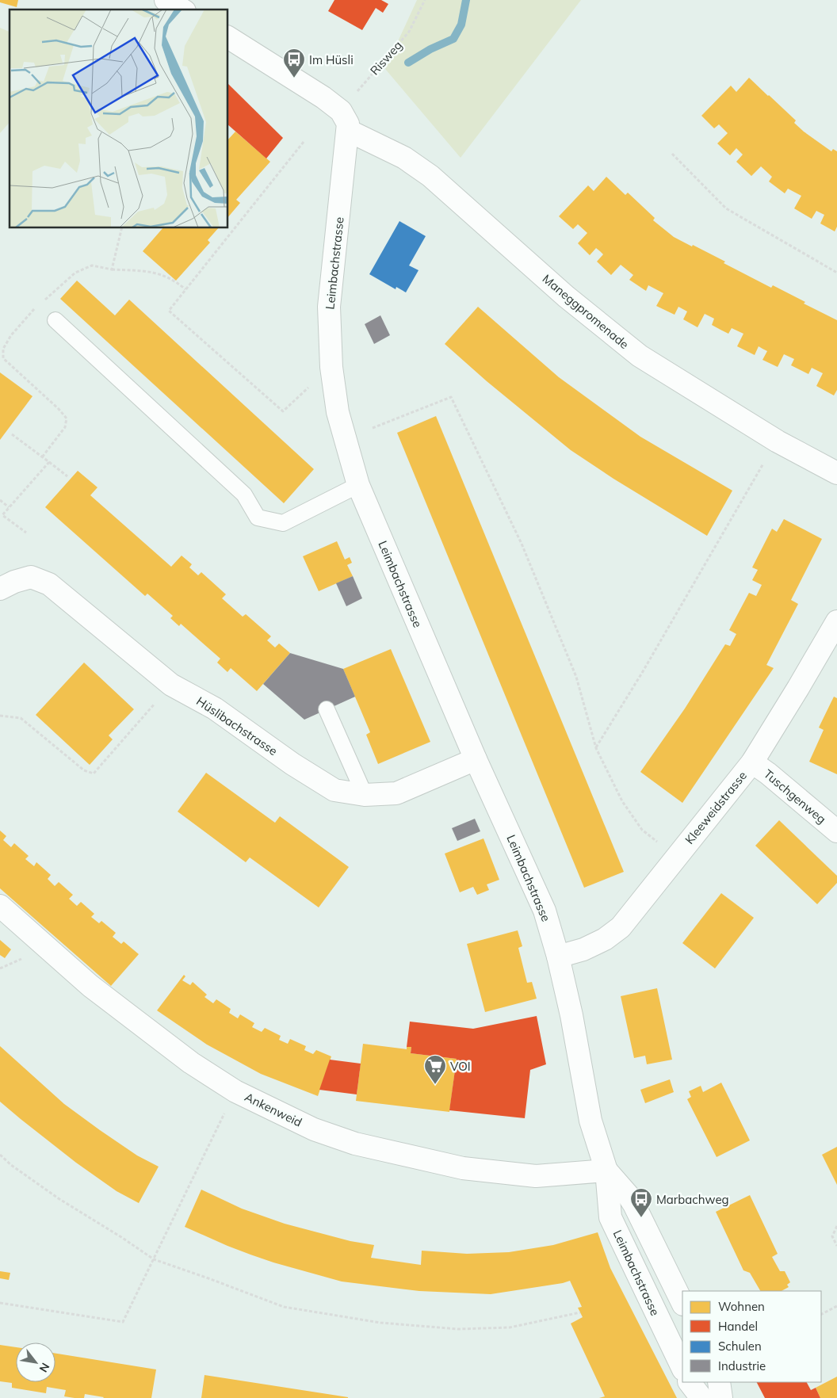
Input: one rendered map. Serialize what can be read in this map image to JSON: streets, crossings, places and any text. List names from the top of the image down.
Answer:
{
  "streets": {
    "street": [
      "Leimbachstrasse",
      "Maneggpromenade",
      "Hüslibachstrasse",
      "Tuschgenweg",
      "Kleeweidstrasse",
      "Ankenweid"
    ],
    "path": ["Risweg"]
  },
  "crossings": [
    ["Risweg", "Leimbachstrasse"],
    ["Risweg", "Maneggpromenade"],
    ["Leimbachstrasse", "Maneggpromenade"],
    ["Leimbachstrasse", "Hüslibachstrasse"],
    ["Leimbachstrasse", "Kleeweidstrasse"],
    ["Leimbachstrasse", "Ankenweid"],
    ["Tuschgenweg", "Kleeweidstrasse"]
  ],
  "places": {
    "bus stop": ["Im Hüsli", "Marbachweg"],
    "supermarket": ["VOI"]
  },
  "legend": [
    "Wohnen",
    "Handel",
    "Schulen",
    "Industrie"
  ],
  "north": "bottom right"
}
